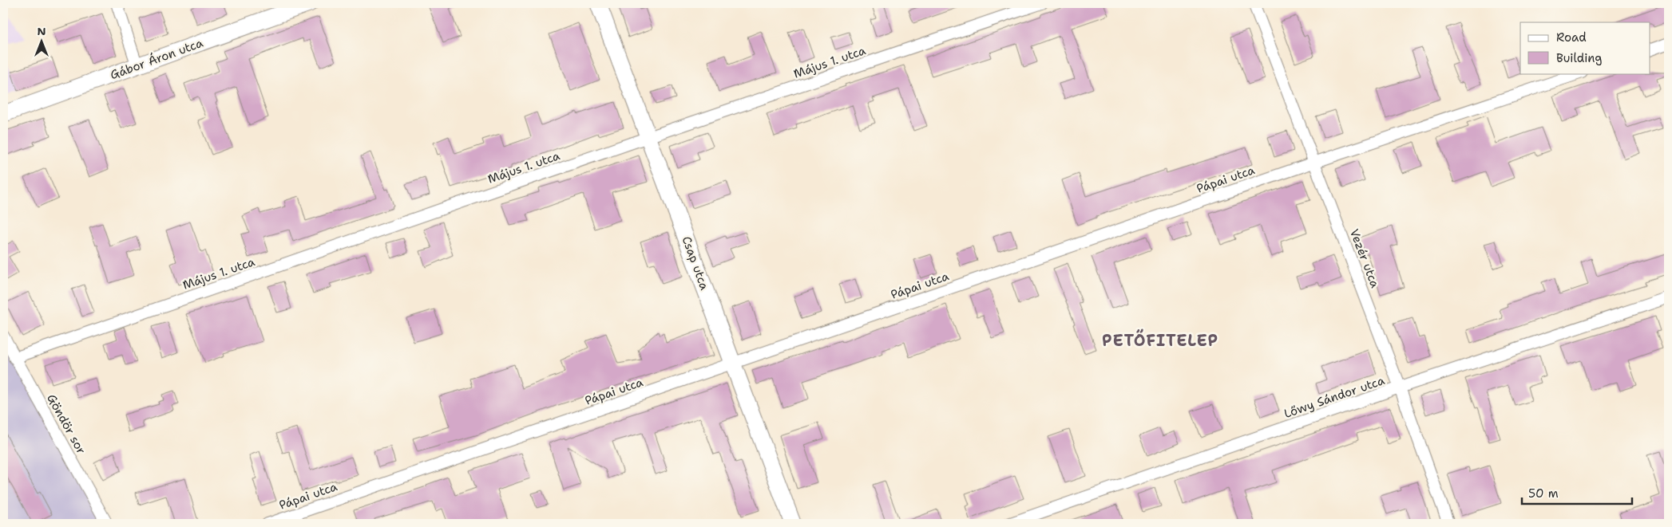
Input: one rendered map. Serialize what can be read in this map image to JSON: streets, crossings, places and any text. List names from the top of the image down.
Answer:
{
  "streets": {
    "street": [
      "Gábor Áron utca",
      "Május 1. utca",
      "Pápai utca",
      "Vezér utca",
      "Csap utca",
      "Lőwy Sándor utca",
      "Göndör sor"
    ]
  },
  "crossings": [
    ["Május 1. utca", "Csap utca"],
    ["Május 1. utca", "Göndör sor"],
    ["Pápai utca", "Vezér utca"],
    ["Pápai utca", "Csap utca"],
    ["Vezér utca", "Lőwy Sándor utca"]
  ],
  "districts": ["PETŐFITELEP"],
  "legend": ["Road", "Building"],
  "scale_bar": "50 m",
  "north": "top"
}
